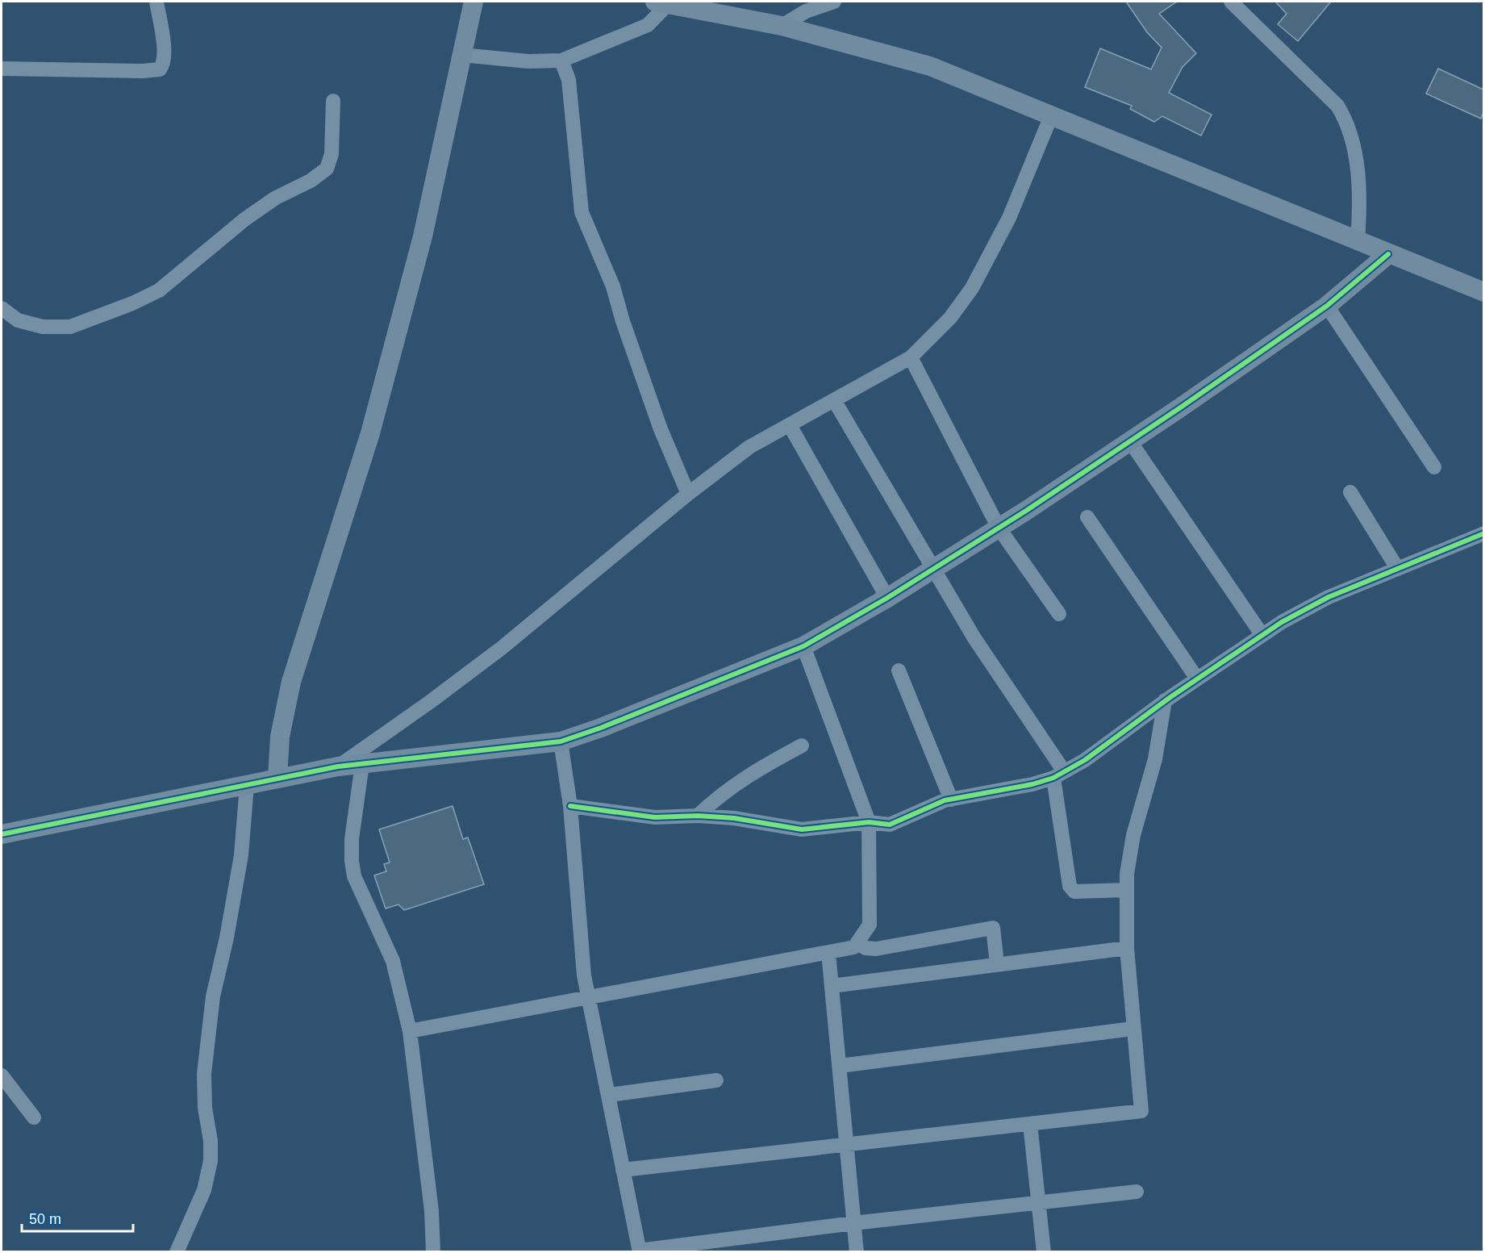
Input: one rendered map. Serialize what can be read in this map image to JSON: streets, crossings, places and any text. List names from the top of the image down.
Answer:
{
  "scale_bar": "50 m"
}
